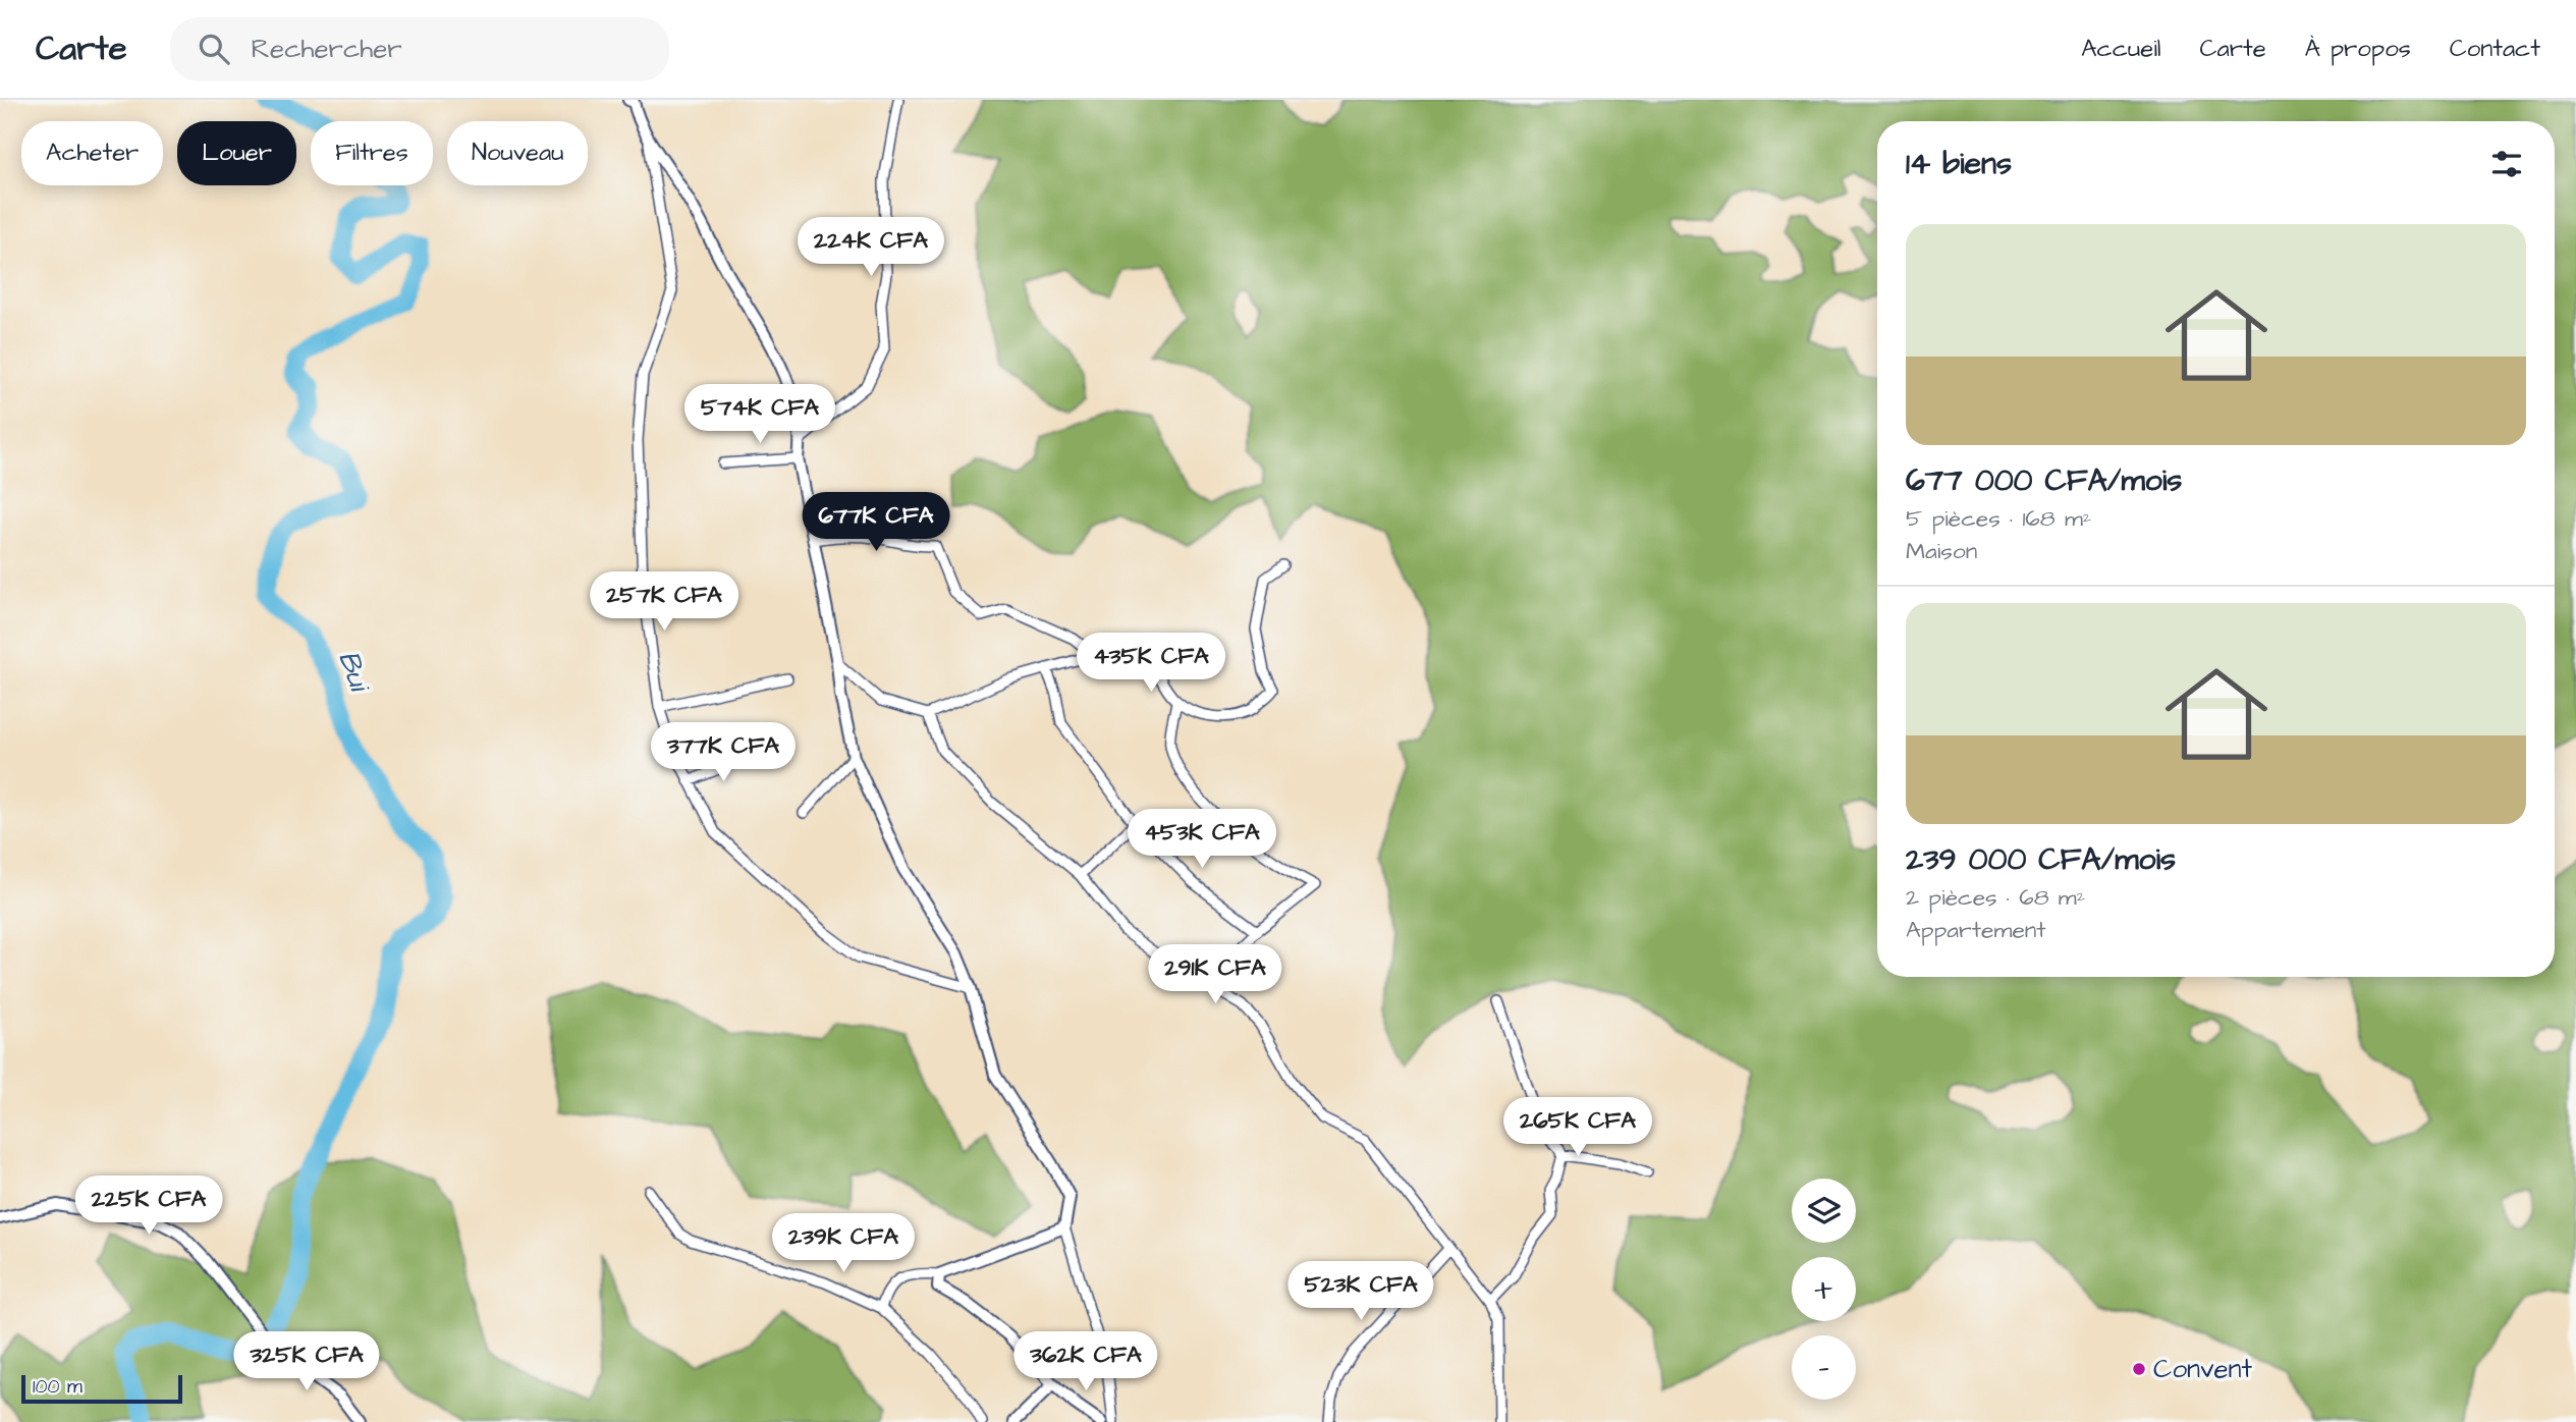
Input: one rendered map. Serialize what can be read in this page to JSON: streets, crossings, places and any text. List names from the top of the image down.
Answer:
{
  "water": ["Bui"],
  "places": ["Convent"],
  "scale_bar": "100 m",
  "page": {
    "header": "Carte",
    "search": "Rechercher",
    "nav": [
      "Accueil",
      "Carte",
      "À propos",
      "Contact"
    ],
    "chip": [
      "Acheter",
      "Louer",
      "Filtres",
      "Nouveau"
    ],
    "heading": "14 biens",
    "list": [
      {
        "name": "677 000 CFA/mois",
        "note": "5 pièces · 168 m² · Maison"
      },
      {
        "name": "239 000 CFA/mois",
        "note": "2 pièces · 68 m² · Appartement"
      }
    ],
    "price": [
      "224K CFA",
      "574K CFA",
      "677K CFA",
      "257K CFA",
      "435K CFA",
      "377K CFA",
      "453K CFA",
      "291K CFA",
      "265K CFA",
      "225K CFA",
      "239K CFA",
      "523K CFA",
      "325K CFA",
      "362K CFA"
    ],
    "map_buttons": ["+", "−"],
    "scale": "100 m"
  }
}
